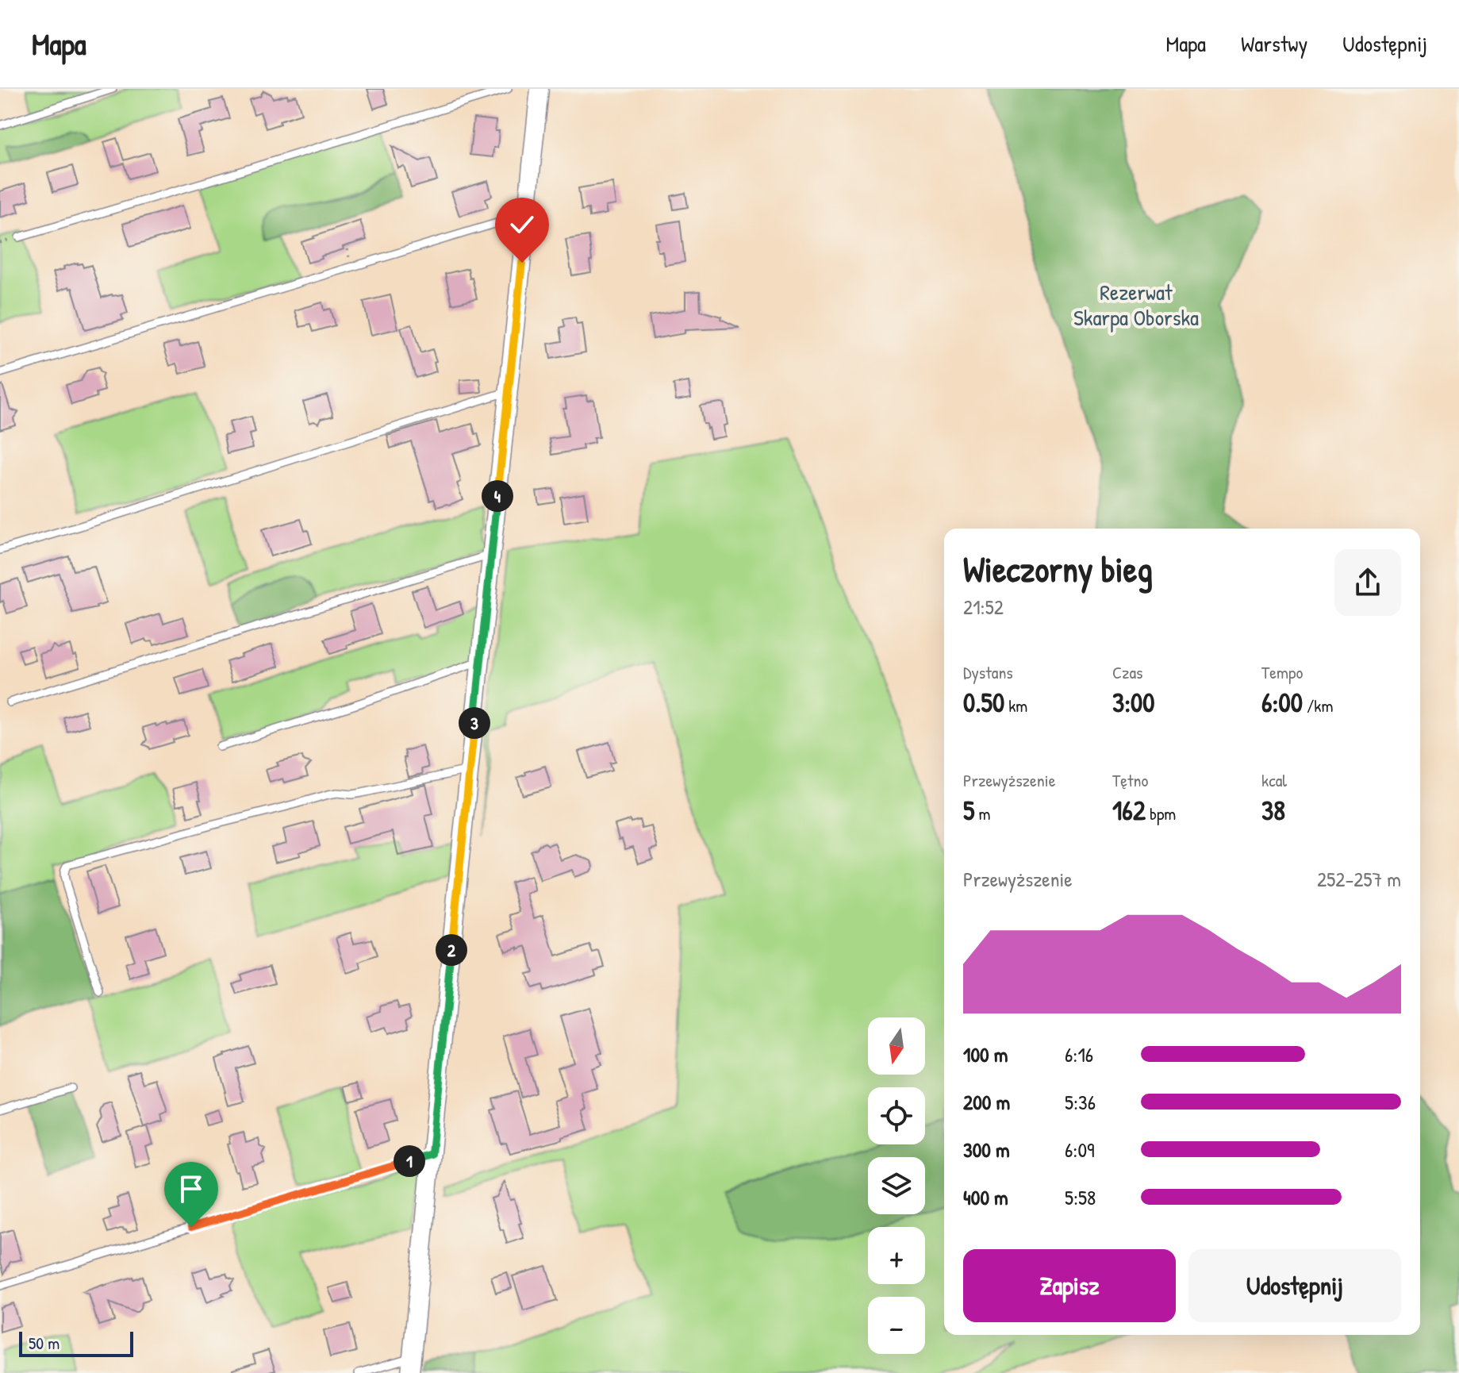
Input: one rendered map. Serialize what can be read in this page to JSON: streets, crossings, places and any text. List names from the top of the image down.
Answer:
{
  "parks": ["Rezerwat Skarpa Oborska"],
  "scale_bar": "50 m",
  "north": "bottom",
  "page": {
    "header": "Mapa",
    "nav": ["Mapa", "Warstwy", "Udostępnij"],
    "pins": [
      "4",
      "3",
      "2",
      "1"
    ],
    "heading": ["Wieczorny bieg", "21:52"],
    "stats": [
      ["Dystans", "0.50 km"],
      ["Czas", "3:00"],
      ["Tempo", "6:00 /km"],
      ["Przewyższenie", "5 m"],
      ["Tętno", "162 bpm"],
      ["kcal", "38"]
    ],
    "chart": ["Przewyższenie", "252–257 m"],
    "map_buttons": ["+", "−"],
    "list": [
      {
        "name": "100 m",
        "note": "6:16"
      },
      {
        "name": "200 m",
        "note": "5:36"
      },
      {
        "name": "300 m",
        "note": "6:09"
      },
      {
        "name": "400 m",
        "note": "5:58"
      }
    ],
    "buttons": ["Zapisz", "Udostępnij"],
    "scale": "50 m"
  }
}
